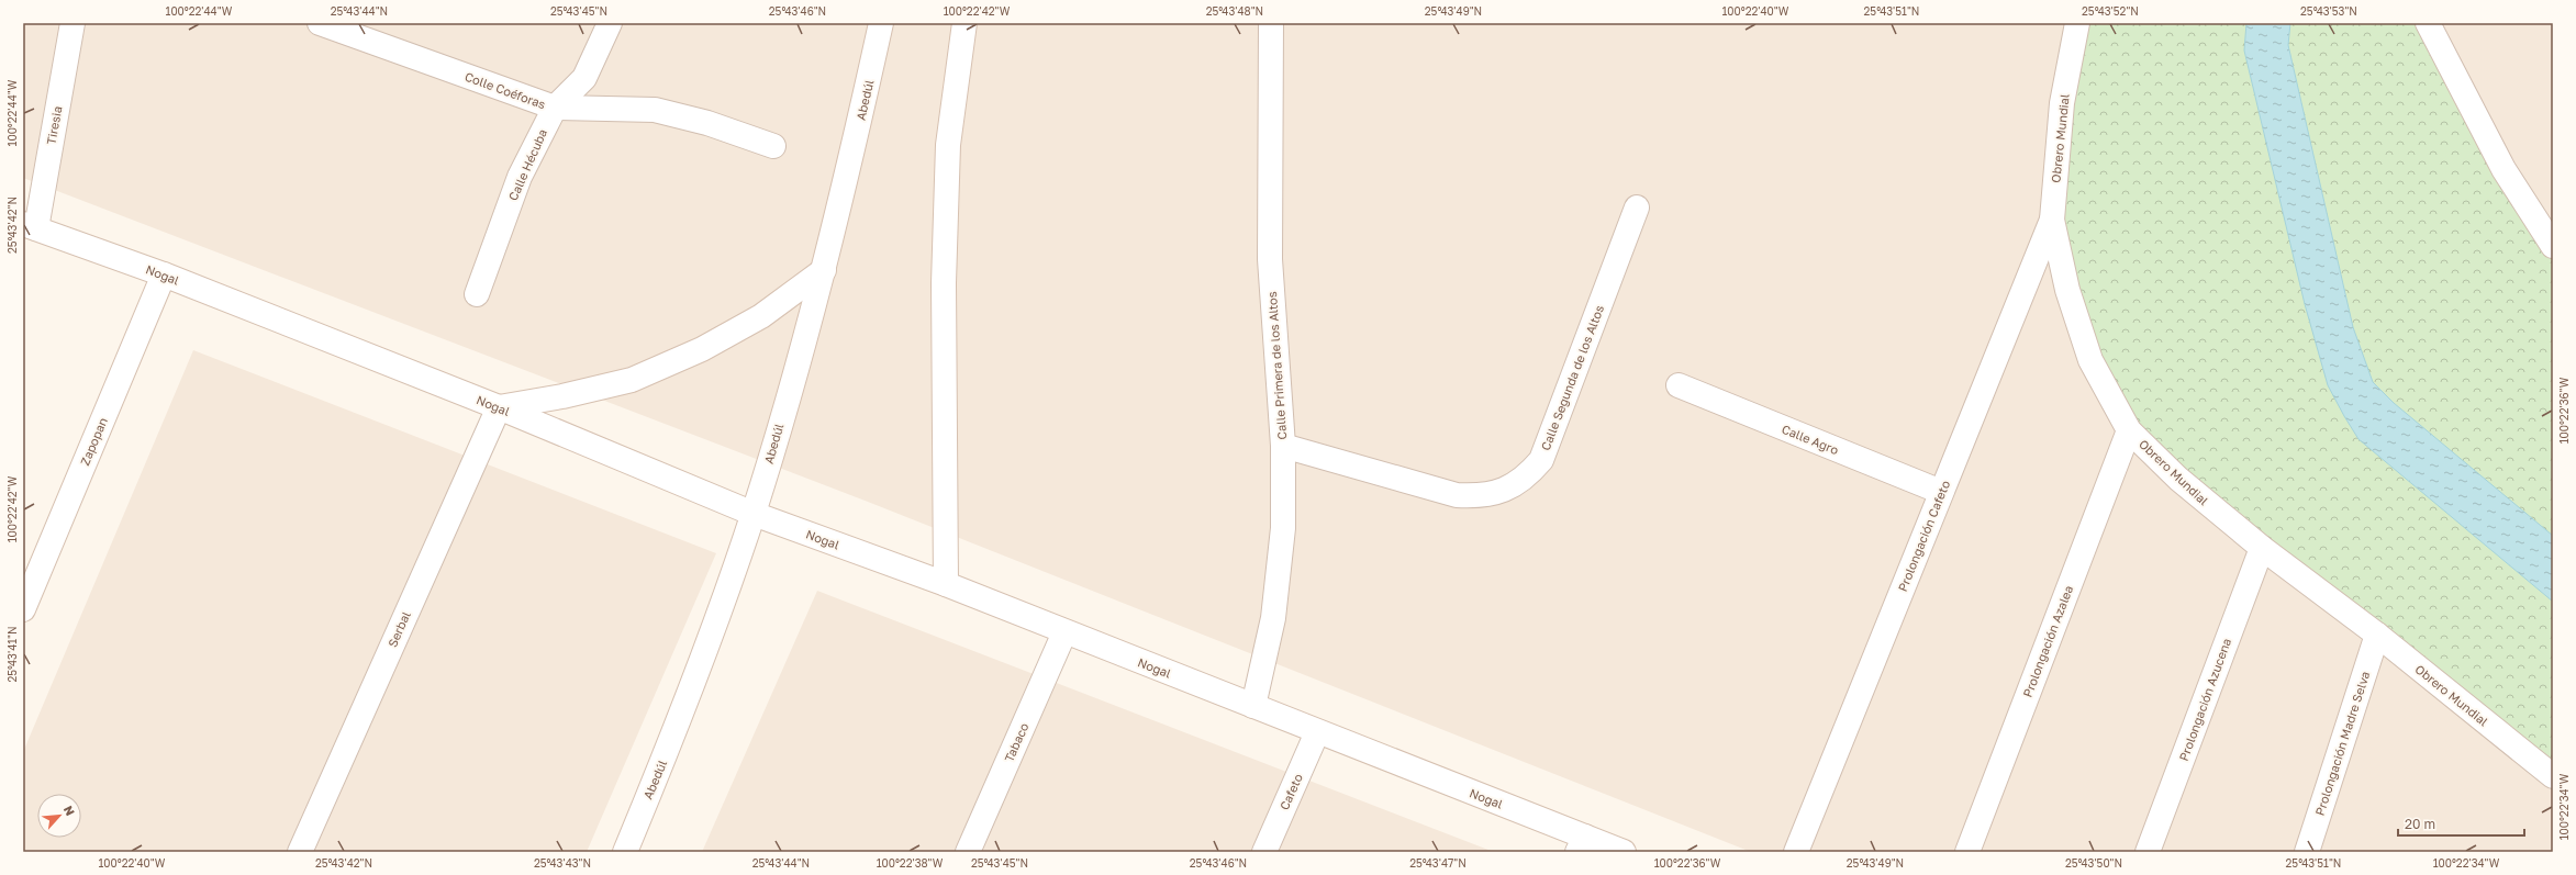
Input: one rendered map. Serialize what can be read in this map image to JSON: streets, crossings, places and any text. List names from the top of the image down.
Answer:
{
  "streets": {
    "street": [
      "Colle Coéforas",
      "Abedúl",
      "Tiresia",
      "Obrero Mundial",
      "Calle Hécuba",
      "Nogal",
      "Calle Primera de los Altos",
      "Calle Segunda de los Altos",
      "Calle Agro",
      "Zapopan",
      "Prolongación Cafeto",
      "Serbal",
      "Prolongación Azalea",
      "Prolongación Azucena",
      "Tabaco",
      "Prolongación Madre Selva",
      "Cafeto"
    ]
  },
  "crossings": [
    ["Colle Coéforas", "Calle Hécuba"],
    ["Abedúl", "Nogal"],
    ["Tiresia", "Nogal"],
    ["Obrero Mundial", "Prolongación Cafeto"],
    ["Obrero Mundial", "Prolongación Azalea"],
    ["Obrero Mundial", "Prolongación Azucena"],
    ["Obrero Mundial", "Prolongación Madre Selva"],
    ["Nogal", "Calle Primera de los Altos"],
    ["Nogal", "Zapopan"],
    ["Nogal", "Serbal"],
    ["Nogal", "Tabaco"],
    ["Nogal", "Cafeto"],
    ["Calle Primera de los Altos", "Calle Segunda de los Altos"],
    ["Calle Agro", "Prolongación Cafeto"]
  ],
  "scale_bar": "20 m",
  "north": "top right",
  "coordinates": [
    "100°22'44\"W",
    "25°43'44\"N",
    "25°43'45\"N",
    "25°43'46\"N",
    "100°22'42\"W",
    "25°43'48\"N",
    "25°43'49\"N",
    "100°22'40\"W",
    "25°43'51\"N",
    "25°43'52\"N",
    "25°43'53\"N",
    "25°43'42\"N",
    "100°22'36\"W",
    "25°43'41\"N",
    "100°22'34\"W",
    "25°43'43\"N",
    "100°22'38\"W",
    "25°43'47\"N",
    "25°43'50\"N"
  ]
}
